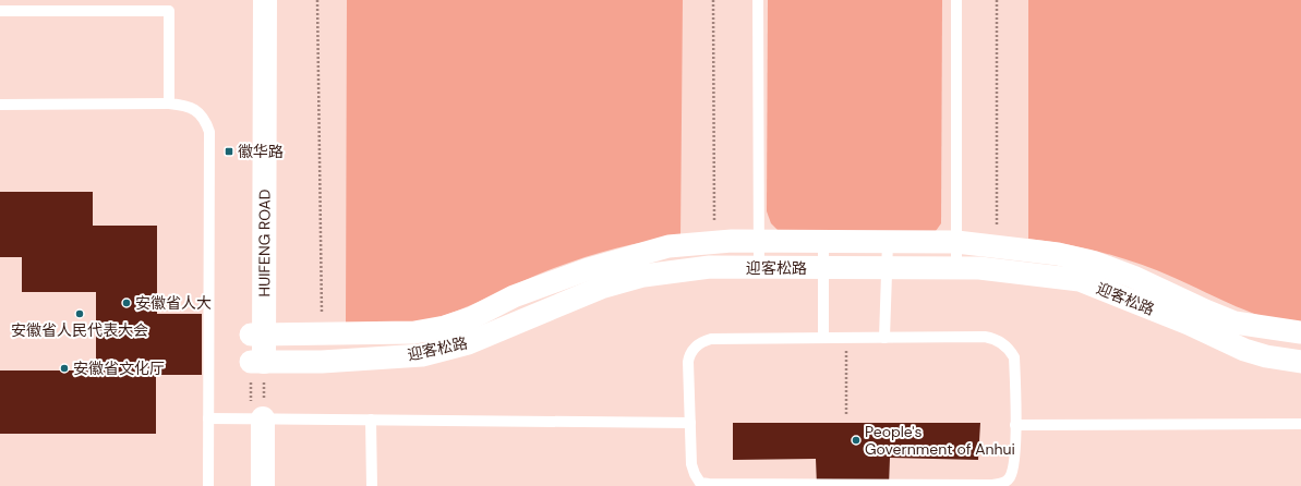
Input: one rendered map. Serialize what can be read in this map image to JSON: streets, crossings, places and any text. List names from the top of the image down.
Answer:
{
  "streets": {
    "street": ["HUIFENG ROAD", "迎客松路"]
  },
  "crossings": [
    ["HUIFENG ROAD", "迎客松路"]
  ],
  "places": {
    "transit": ["徽华路"],
    "other": [
      "安徽省人大",
      "安徽省人民代表大会",
      "安徽省文化厅",
      "People's Government of Anhui"
    ]
  }
}
